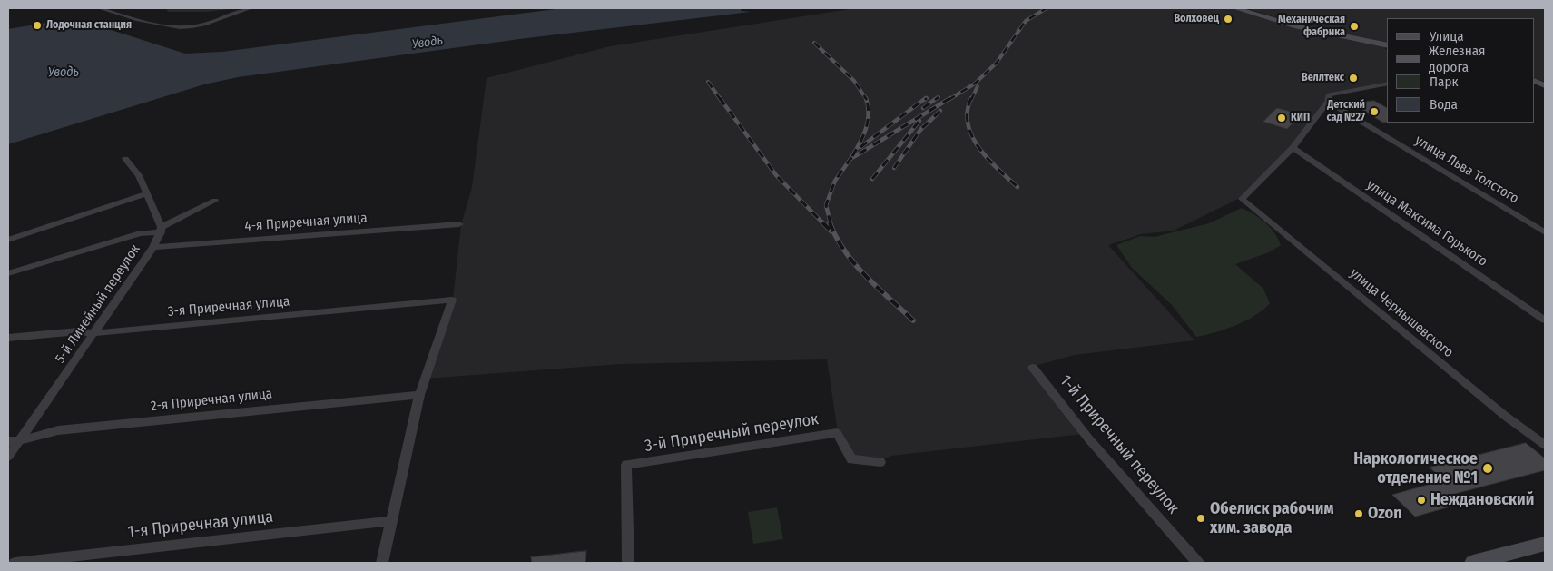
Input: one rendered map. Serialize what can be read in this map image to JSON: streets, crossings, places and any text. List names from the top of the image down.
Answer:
{
  "streets": {
    "street": [
      "улица Льва Толстого",
      "4-я Приречная улица",
      "улица Максима Горького",
      "5-й Линейный переулок",
      "3-я Приречная улица",
      "улица Чернышевского",
      "2-я Приречная улица",
      "3-й Приречный переулок",
      "1-й Приречный переулок",
      "1-я Приречная улица"
    ]
  },
  "crossings": [
    ["4-я Приречная улица", "5-й Линейный переулок"],
    ["улица Максима Горького", "улица Чернышевского"],
    ["5-й Линейный переулок", "3-я Приречная улица"],
    ["5-й Линейный переулок", "2-я Приречная улица"],
    ["3-я Приречная улица", "2-я Приречная улица"]
  ],
  "water": ["Уводь"],
  "places": [
    "Волховец",
    "Лодочная станция",
    "Механическая фабрика",
    "Веллтекс",
    "Детский сад №27",
    "КИП",
    "Наркологическое отделение №1",
    "Неждановский",
    "Ozon",
    "Обелиск рабочим хим. завода"
  ],
  "legend": [
    "Улица",
    "Железная дорога",
    "Парк",
    "Вода"
  ]
}
